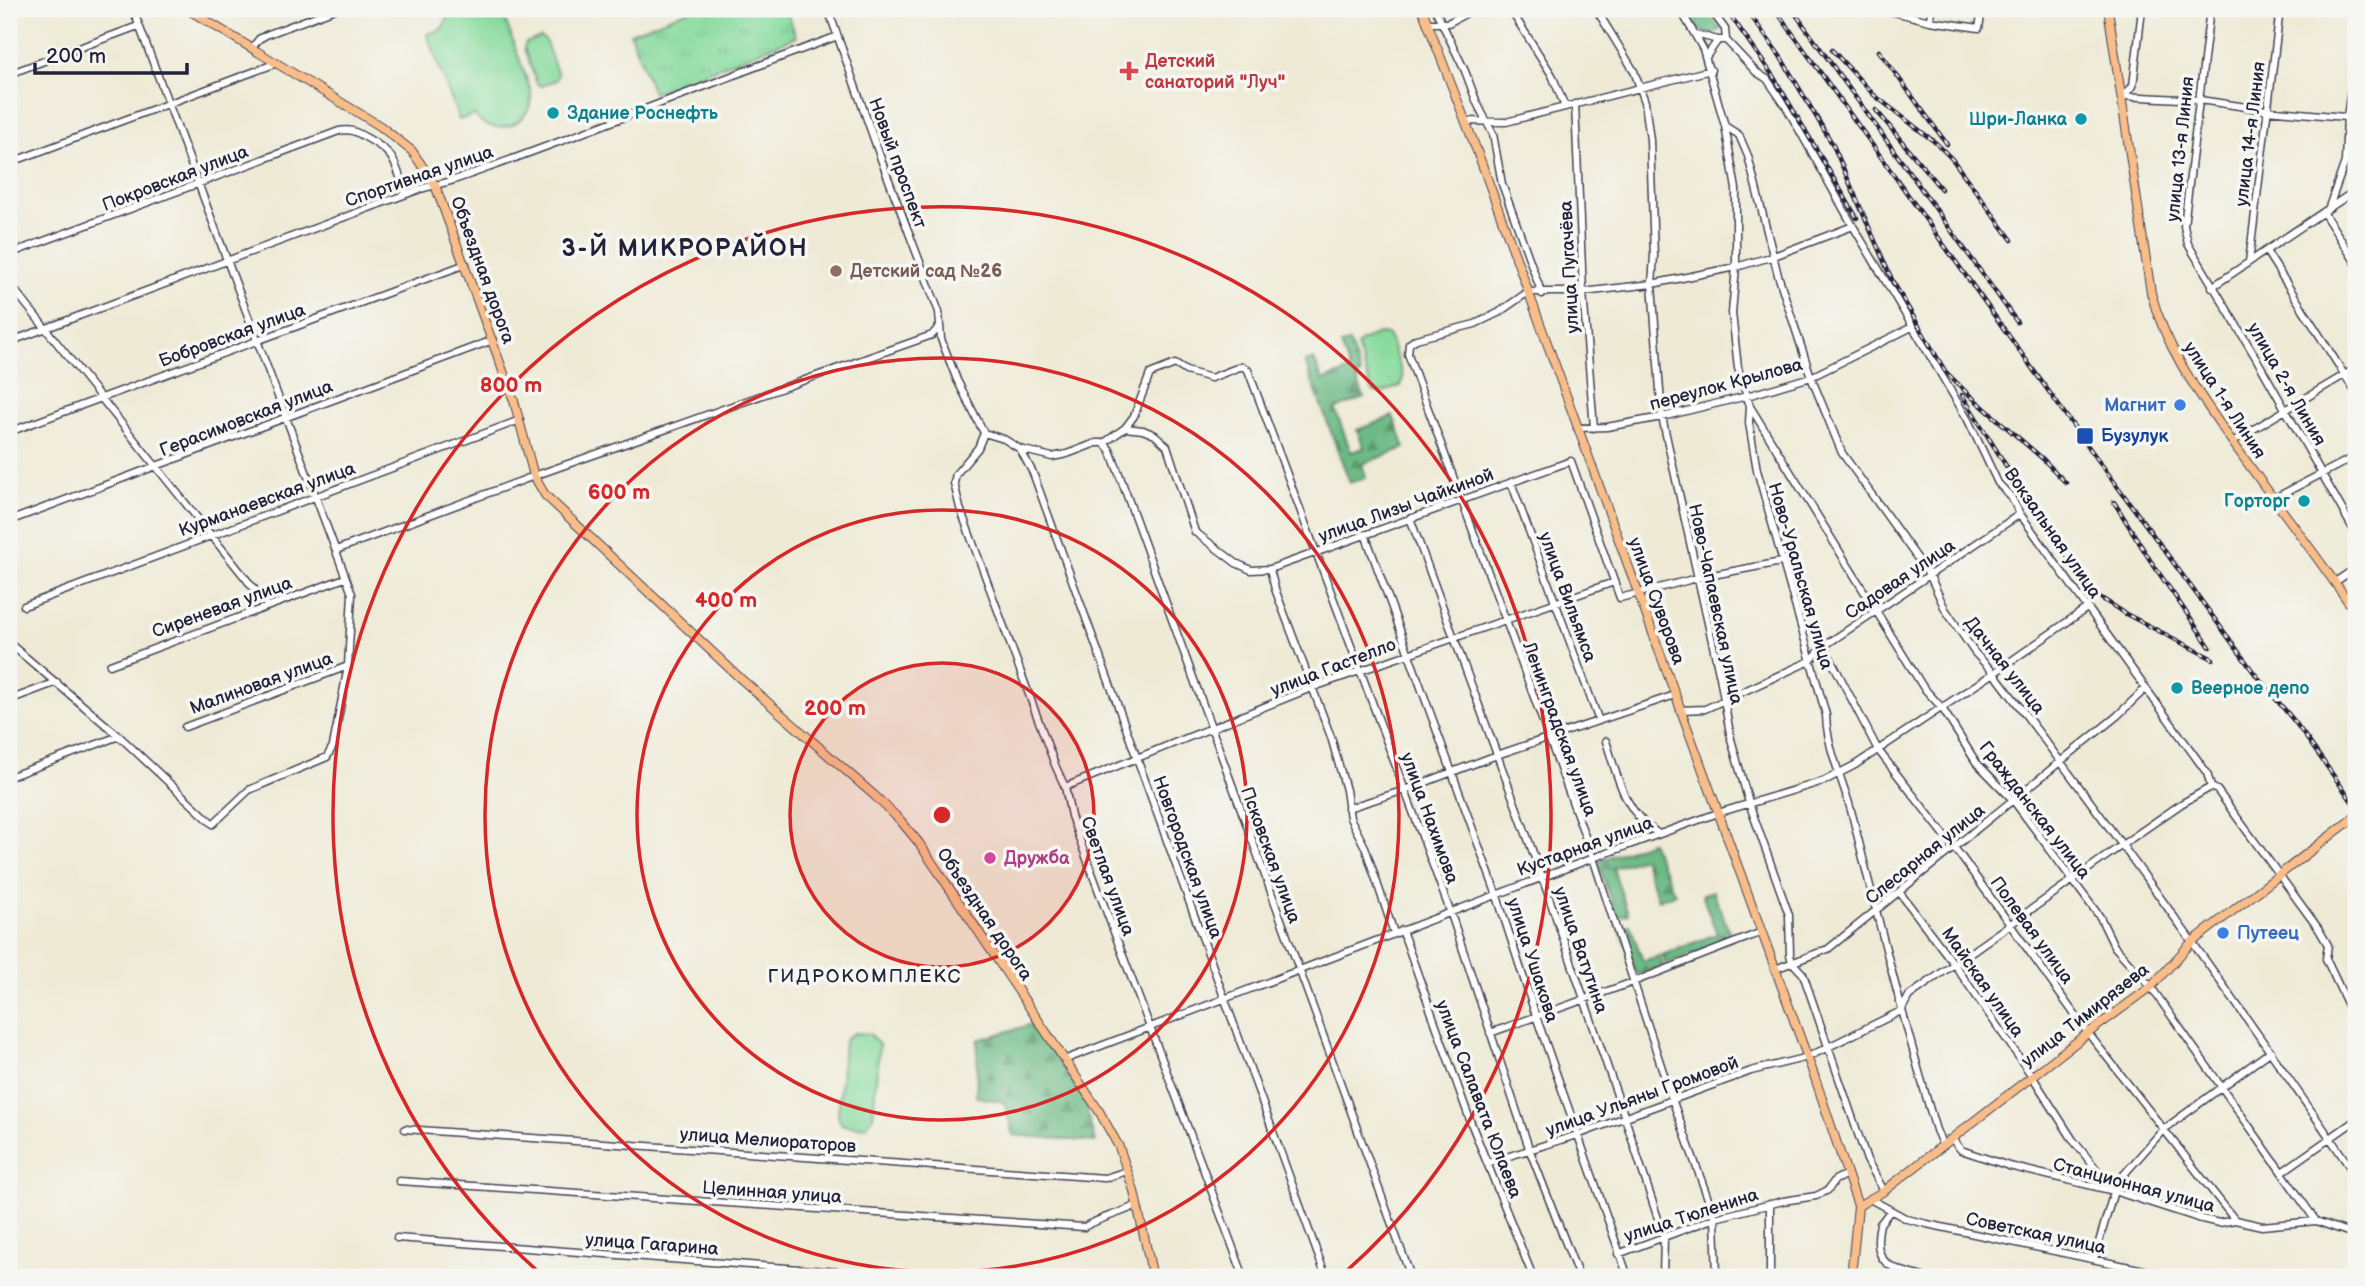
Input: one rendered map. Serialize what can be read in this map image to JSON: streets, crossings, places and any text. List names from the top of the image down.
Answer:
{
  "streets": {
    "main road": [
      "Объездная дорога",
      "улица 1-я Линия",
      "улица Суворова",
      "улица Тимирязева"
    ],
    "street": [
      "улица 14-я Линия",
      "улица 13-я Линия",
      "Новый проспект",
      "Спортивная улица",
      "Покровская улица",
      "улица Пугачёва",
      "Бобровская улица",
      "переулок Крылова",
      "улица 2-я Линия",
      "Герасимовская улица",
      "Курманаевская улица",
      "улица Лизы Чайкиной",
      "Вокзальная улица",
      "Ново-Уральская улица",
      "Садовая улица",
      "улица Вильямса",
      "Ново-Чапаевская улица",
      "Сиреневая улица",
      "Дачная улица",
      "улица Гастелло",
      "Малиновая улица",
      "Ленинградская улица",
      "Гражданская улица",
      "улица Нахимова",
      "Кустарная улица",
      "Слесарная улица",
      "Псковская улица",
      "Новгородская улица",
      "Светлая улица",
      "Полевая улица",
      "улица Ватутина",
      "улица Ушакова",
      "Майская улица",
      "улица Ульяны Громовой",
      "улица Салавата Юлаева",
      "улица Мелиораторов",
      "Станционная улица",
      "Целинная улица",
      "улица Тюленина",
      "Советская улица",
      "улица Гагарина"
    ]
  },
  "crossings": [
    ["улица 13-я Линия", "улица 2-я Линия"],
    ["Новый проспект", "Спортивная улица"],
    ["Новый проспект", "Светлая улица"],
    ["Спортивная улица", "Покровская улица"],
    ["Спортивная улица", "Объездная дорога"],
    ["улица Пугачёва", "переулок Крылова"],
    ["Объездная дорога", "Бобровская улица"],
    ["Объездная дорога", "Герасимовская улица"],
    ["Объездная дорога", "Курманаевская улица"],
    ["Объездная дорога", "Кустарная улица"],
    ["Объездная дорога", "улица Мелиораторов"],
    ["Объездная дорога", "Целинная улица"],
    ["переулок Крылова", "Вокзальная улица"],
    ["переулок Крылова", "Ново-Уральская улица"],
    ["переулок Крылова", "улица Суворова"],
    ["переулок Крылова", "Ново-Чапаевская улица"],
    ["переулок Крылова", "Дачная улица"],
    ["улица Лизы Чайкиной", "улица Вильямса"],
    ["улица Лизы Чайкиной", "улица Гастелло"],
    ["улица Лизы Чайкиной", "Ленинградская улица"],
    ["улица Лизы Чайкиной", "улица Нахимова"],
    ["улица Лизы Чайкиной", "улица Ватутина"],
    ["улица Лизы Чайкиной", "улица Ушакова"],
    ["Вокзальная улица", "Садовая улица"],
    ["Вокзальная улица", "Кустарная улица"],
    ["Вокзальная улица", "Слесарная улица"],
    ["Вокзальная улица", "улица Тимирязева"],
    ["Ново-Уральская улица", "Садовая улица"],
    ["Ново-Уральская улица", "Дачная улица"],
    ["Ново-Уральская улица", "Гражданская улица"],
    ["Ново-Уральская улица", "Кустарная улица"],
    ["Ново-Уральская улица", "Слесарная улица"],
    ["Ново-Уральская улица", "улица Тимирязева"],
    ["Ново-Уральская улица", "улица Ульяны Громовой"],
    ["Садовая улица", "улица Суворова"],
    ["Садовая улица", "Ново-Чапаевская улица"],
    ["Садовая улица", "Дачная улица"],
    ["Садовая улица", "Гражданская улица"],
    ["Садовая улица", "Полевая улица"],
    ["улица Вильямса", "улица Гастелло"],
    ["улица Суворова", "Ленинградская улица"],
    ["улица Суворова", "Кустарная улица"],
    ["улица Суворова", "Слесарная улица"],
    ["улица Суворова", "улица Тимирязева"],
    ["улица Суворова", "улица Ульяны Громовой"],
    ["улица Суворова", "улица Тюленина"],
    ["Ново-Чапаевская улица", "Кустарная улица"],
    ["Ново-Чапаевская улица", "Слесарная улица"],
    ["Ново-Чапаевская улица", "улица Тимирязева"],
    ["Ново-Чапаевская улица", "улица Ульяны Громовой"],
    ["Дачная улица", "Кустарная улица"],
    ["Дачная улица", "Слесарная улица"],
    ["Дачная улица", "улица Тимирязева"],
    ["улица Гастелло", "Ленинградская улица"],
    ["улица Гастелло", "улица Нахимова"],
    ["улица Гастелло", "Псковская улица"],
    ["улица Гастелло", "Новгородская улица"],
    ["улица Гастелло", "Светлая улица"],
    ["улица Гастелло", "улица Ватутина"],
    ["улица Гастелло", "улица Ушакова"],
    ["Ленинградская улица", "Кустарная улица"],
    ["Ленинградская улица", "улица Ульяны Громовой"],
    ["Ленинградская улица", "улица Тюленина"],
    ["Гражданская улица", "Кустарная улица"],
    ["Гражданская улица", "Слесарная улица"],
    ["Гражданская улица", "улица Тимирязева"],
    ["Гражданская улица", "Станционная улица"],
    ["улица Нахимова", "Кустарная улица"],
    ["улица Нахимова", "улица Ульяны Громовой"],
    ["Кустарная улица", "Псковская улица"],
    ["Кустарная улица", "Новгородская улица"],
    ["Кустарная улица", "Светлая улица"],
    ["Кустарная улица", "Полевая улица"],
    ["Кустарная улица", "улица Ватутина"],
    ["Кустарная улица", "улица Ушакова"],
    ["Кустарная улица", "улица Салавата Юлаева"],
    ["Слесарная улица", "Полевая улица"],
    ["Слесарная улица", "Майская улица"],
    ["Полевая улица", "улица Тимирязева"],
    ["Полевая улица", "Станционная улица"],
    ["улица Ватутина", "улица Ульяны Громовой"],
    ["улица Ватутина", "улица Тюленина"],
    ["улица Ушакова", "улица Ульяны Громовой"],
    ["улица Ушакова", "улица Тюленина"],
    ["Майская улица", "улица Тимирязева"],
    ["Майская улица", "Станционная улица"],
    ["улица Тимирязева", "Станционная улица"],
    ["улица Тимирязева", "Советская улица"],
    ["улица Ульяны Громовой", "улица Салавата Юлаева"]
  ],
  "districts": ["3-Й МИКРОРАЙОН", "ГИДРОКОМПЛЕКС"],
  "places": {
    "health": ["Детский санаторий \"Луч\""],
    "other": [
      "Здание Роснефть",
      "Шри-Ланка",
      "Детский сад №26",
      "Магнит",
      "Горторг",
      "Веерное депо",
      "Дружба",
      "Путеец"
    ],
    "transit": ["Бузулук"]
  },
  "scale_bar": "200 m",
  "rings": [
    "800 m",
    "600 m",
    "400 m",
    "200 m"
  ]
}
